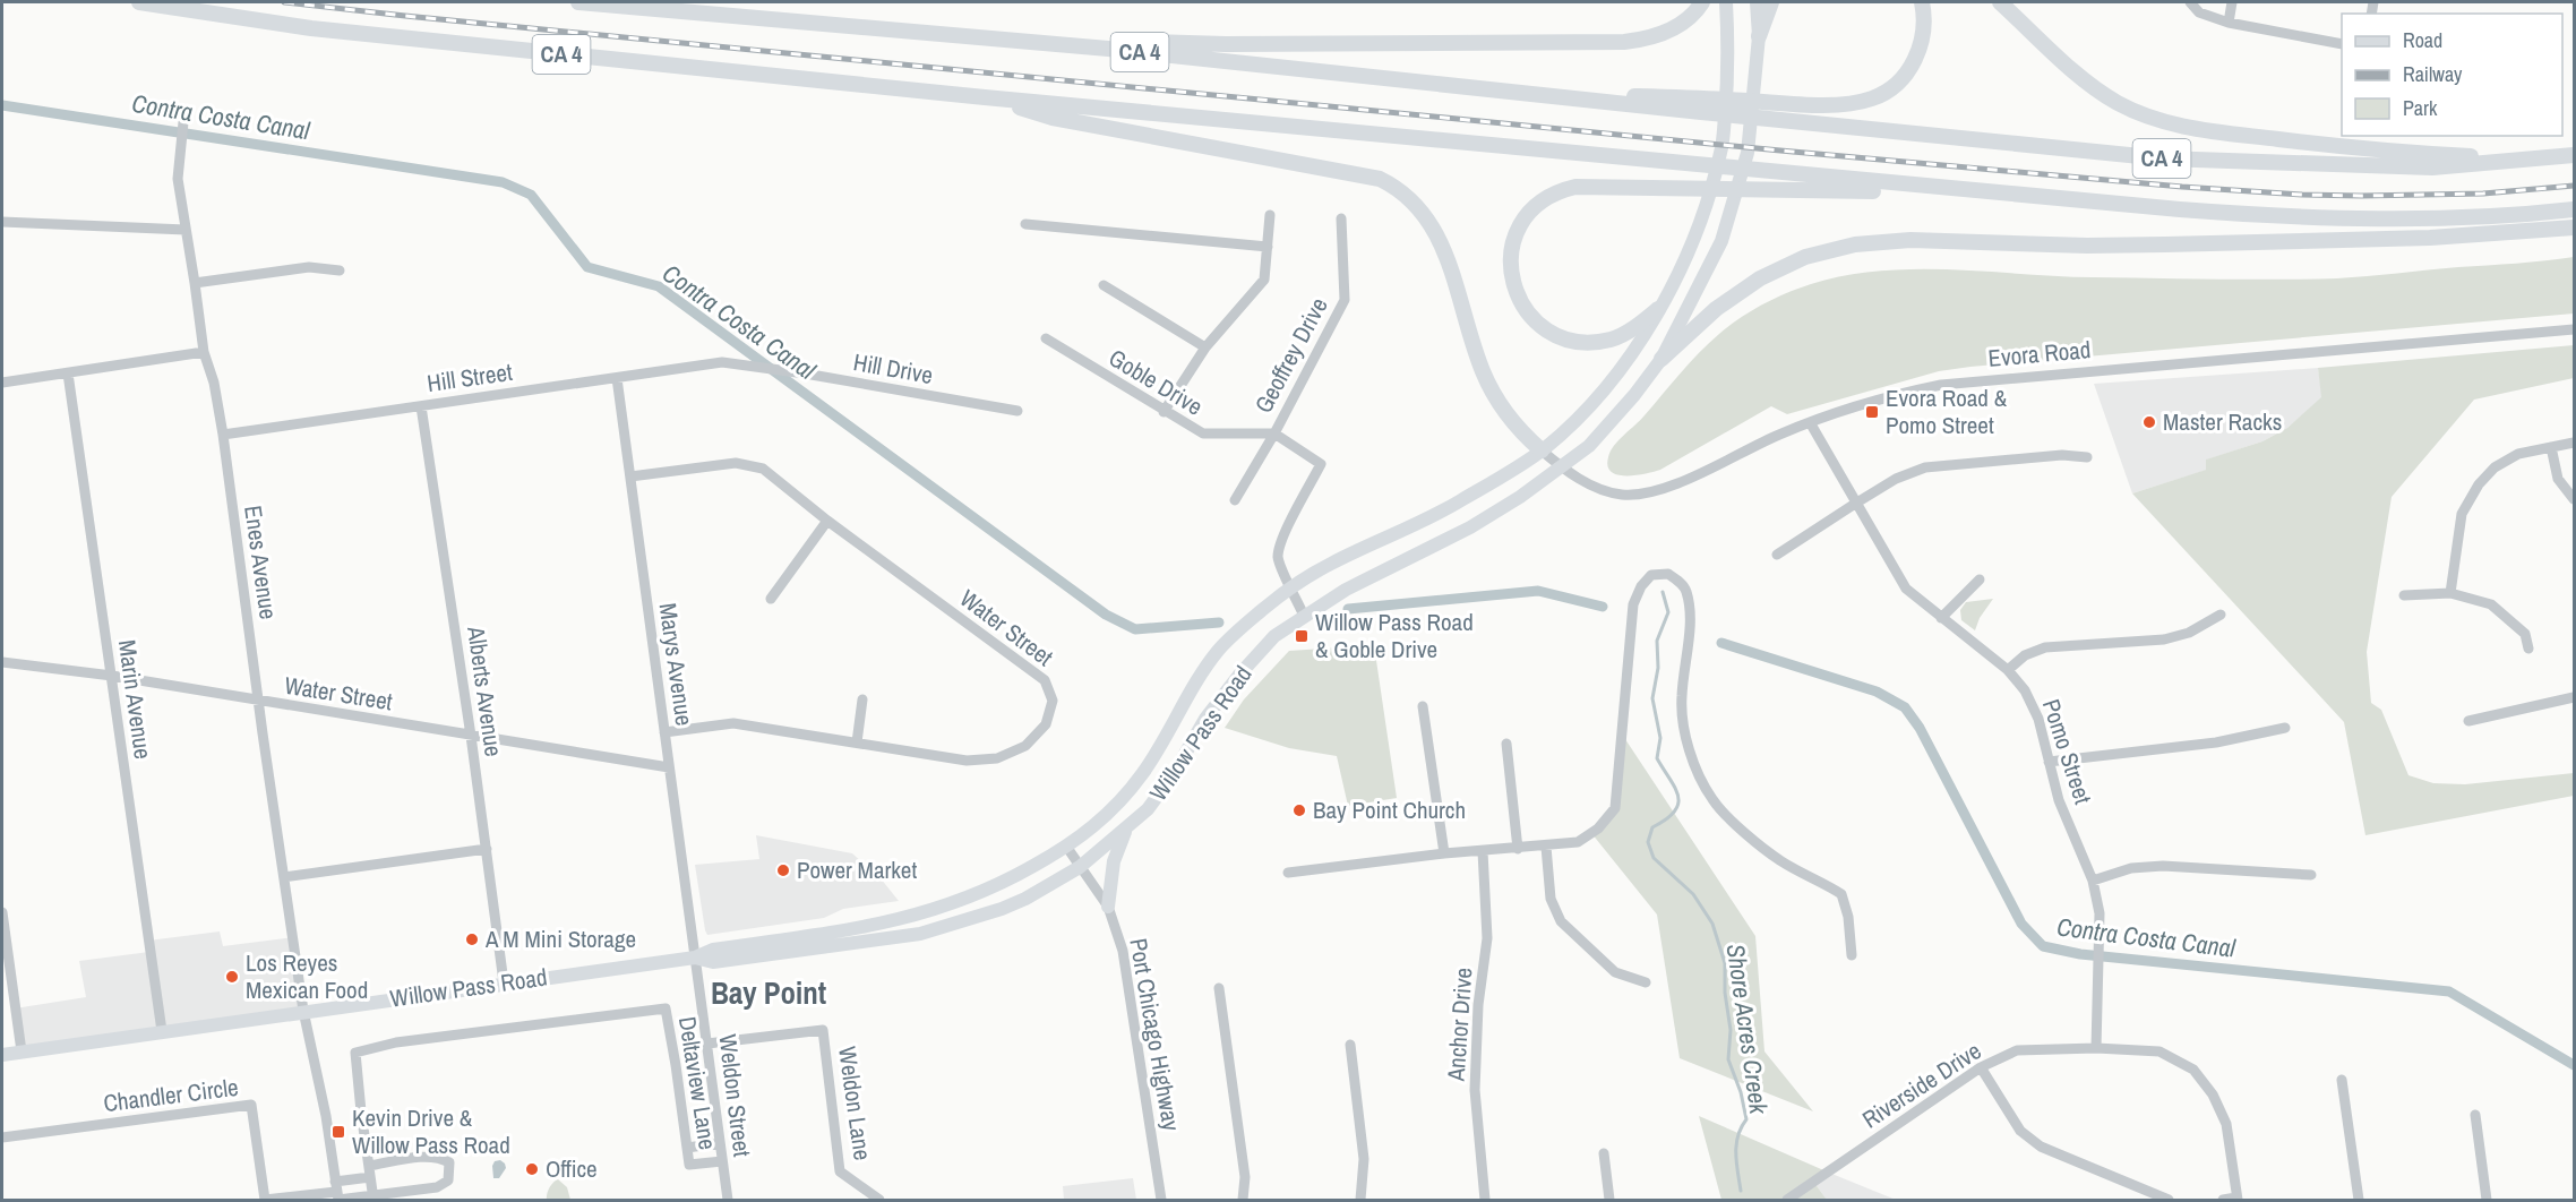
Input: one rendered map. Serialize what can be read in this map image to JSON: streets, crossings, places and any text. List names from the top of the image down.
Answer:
{
  "streets": {
    "highway": ["CA 4"],
    "main road": ["Willow Pass Road"],
    "street": [
      "Evora Road",
      "Geoffrey Drive",
      "Hill Drive",
      "Hill Street",
      "Goble Drive",
      "Enes Avenue",
      "Water Street",
      "Marys Avenue",
      "Alberts Avenue",
      "Marin Avenue",
      "Pomo Street",
      "Anchor Drive",
      "Port Chicago Highway",
      "Deltaview Lane",
      "Riverside Drive",
      "Chandler Circle",
      "Weldon Street",
      "Weldon Lane"
    ]
  },
  "crossings": [
    ["Evora Road", "Willow Pass Road"],
    ["Evora Road", "Pomo Street"],
    ["Geoffrey Drive", "Goble Drive"],
    ["Hill Drive", "Hill Street"],
    ["Hill Street", "Enes Avenue"],
    ["Hill Street", "Marys Avenue"],
    ["Hill Street", "Alberts Avenue"],
    ["Enes Avenue", "Water Street"],
    ["Enes Avenue", "Willow Pass Road"],
    ["Water Street", "Marys Avenue"],
    ["Water Street", "Alberts Avenue"],
    ["Water Street", "Marin Avenue"],
    ["Marys Avenue", "Willow Pass Road"],
    ["Marys Avenue", "Weldon Street"],
    ["Alberts Avenue", "Willow Pass Road"],
    ["Marin Avenue", "Willow Pass Road"],
    ["Willow Pass Road", "Port Chicago Highway"],
    ["Willow Pass Road", "Weldon Street"],
    ["Pomo Street", "Riverside Drive"],
    ["Deltaview Lane", "Weldon Street"],
    ["Weldon Street", "Weldon Lane"]
  ],
  "districts": ["Bay Point"],
  "water": ["Contra Costa Canal", "Shore Acres Creek"],
  "places": {
    "transit": ["Evora Road & Pomo Street", "Willow Pass Road & Goble Drive", "Kevin Drive & Willow Pass Road"],
    "other": [
      "Master Racks",
      "Bay Point Church",
      "Power Market",
      "A M Mini Storage",
      "Los Reyes Mexican Food",
      "Office"
    ]
  },
  "legend": ["Road", "Railway", "Park"]
}
